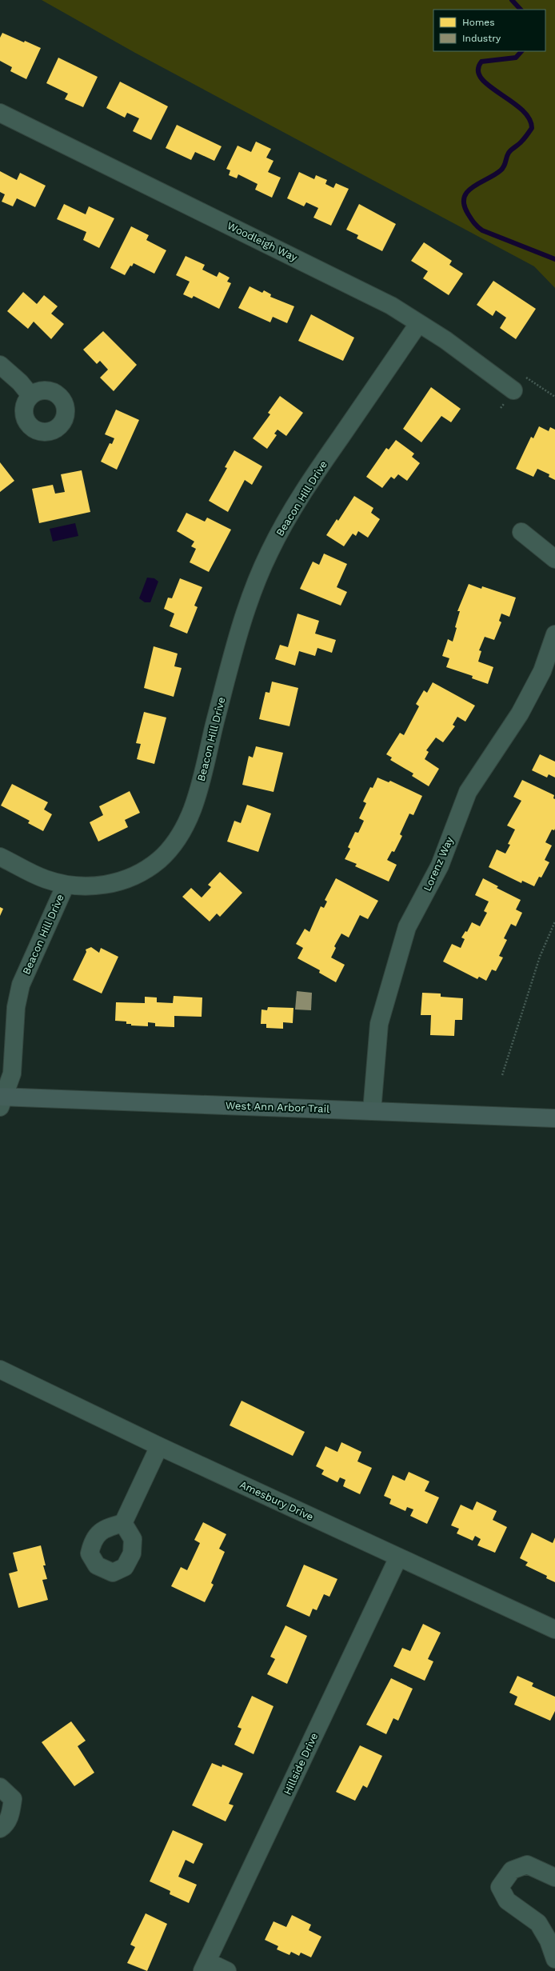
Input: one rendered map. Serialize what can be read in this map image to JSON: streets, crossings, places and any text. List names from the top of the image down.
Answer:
{
  "streets": {
    "street": [
      "Woodleigh Way",
      "Beacon Hill Drive",
      "Lorenz Way",
      "West Ann Arbor Trail",
      "Amesbury Drive",
      "Hillside Drive"
    ]
  },
  "crossings": [
    ["Woodleigh Way", "Beacon Hill Drive"],
    ["Beacon Hill Drive", "West Ann Arbor Trail"],
    ["Lorenz Way", "West Ann Arbor Trail"],
    ["Amesbury Drive", "Hillside Drive"]
  ],
  "legend": ["Homes", "Industry"]
}
